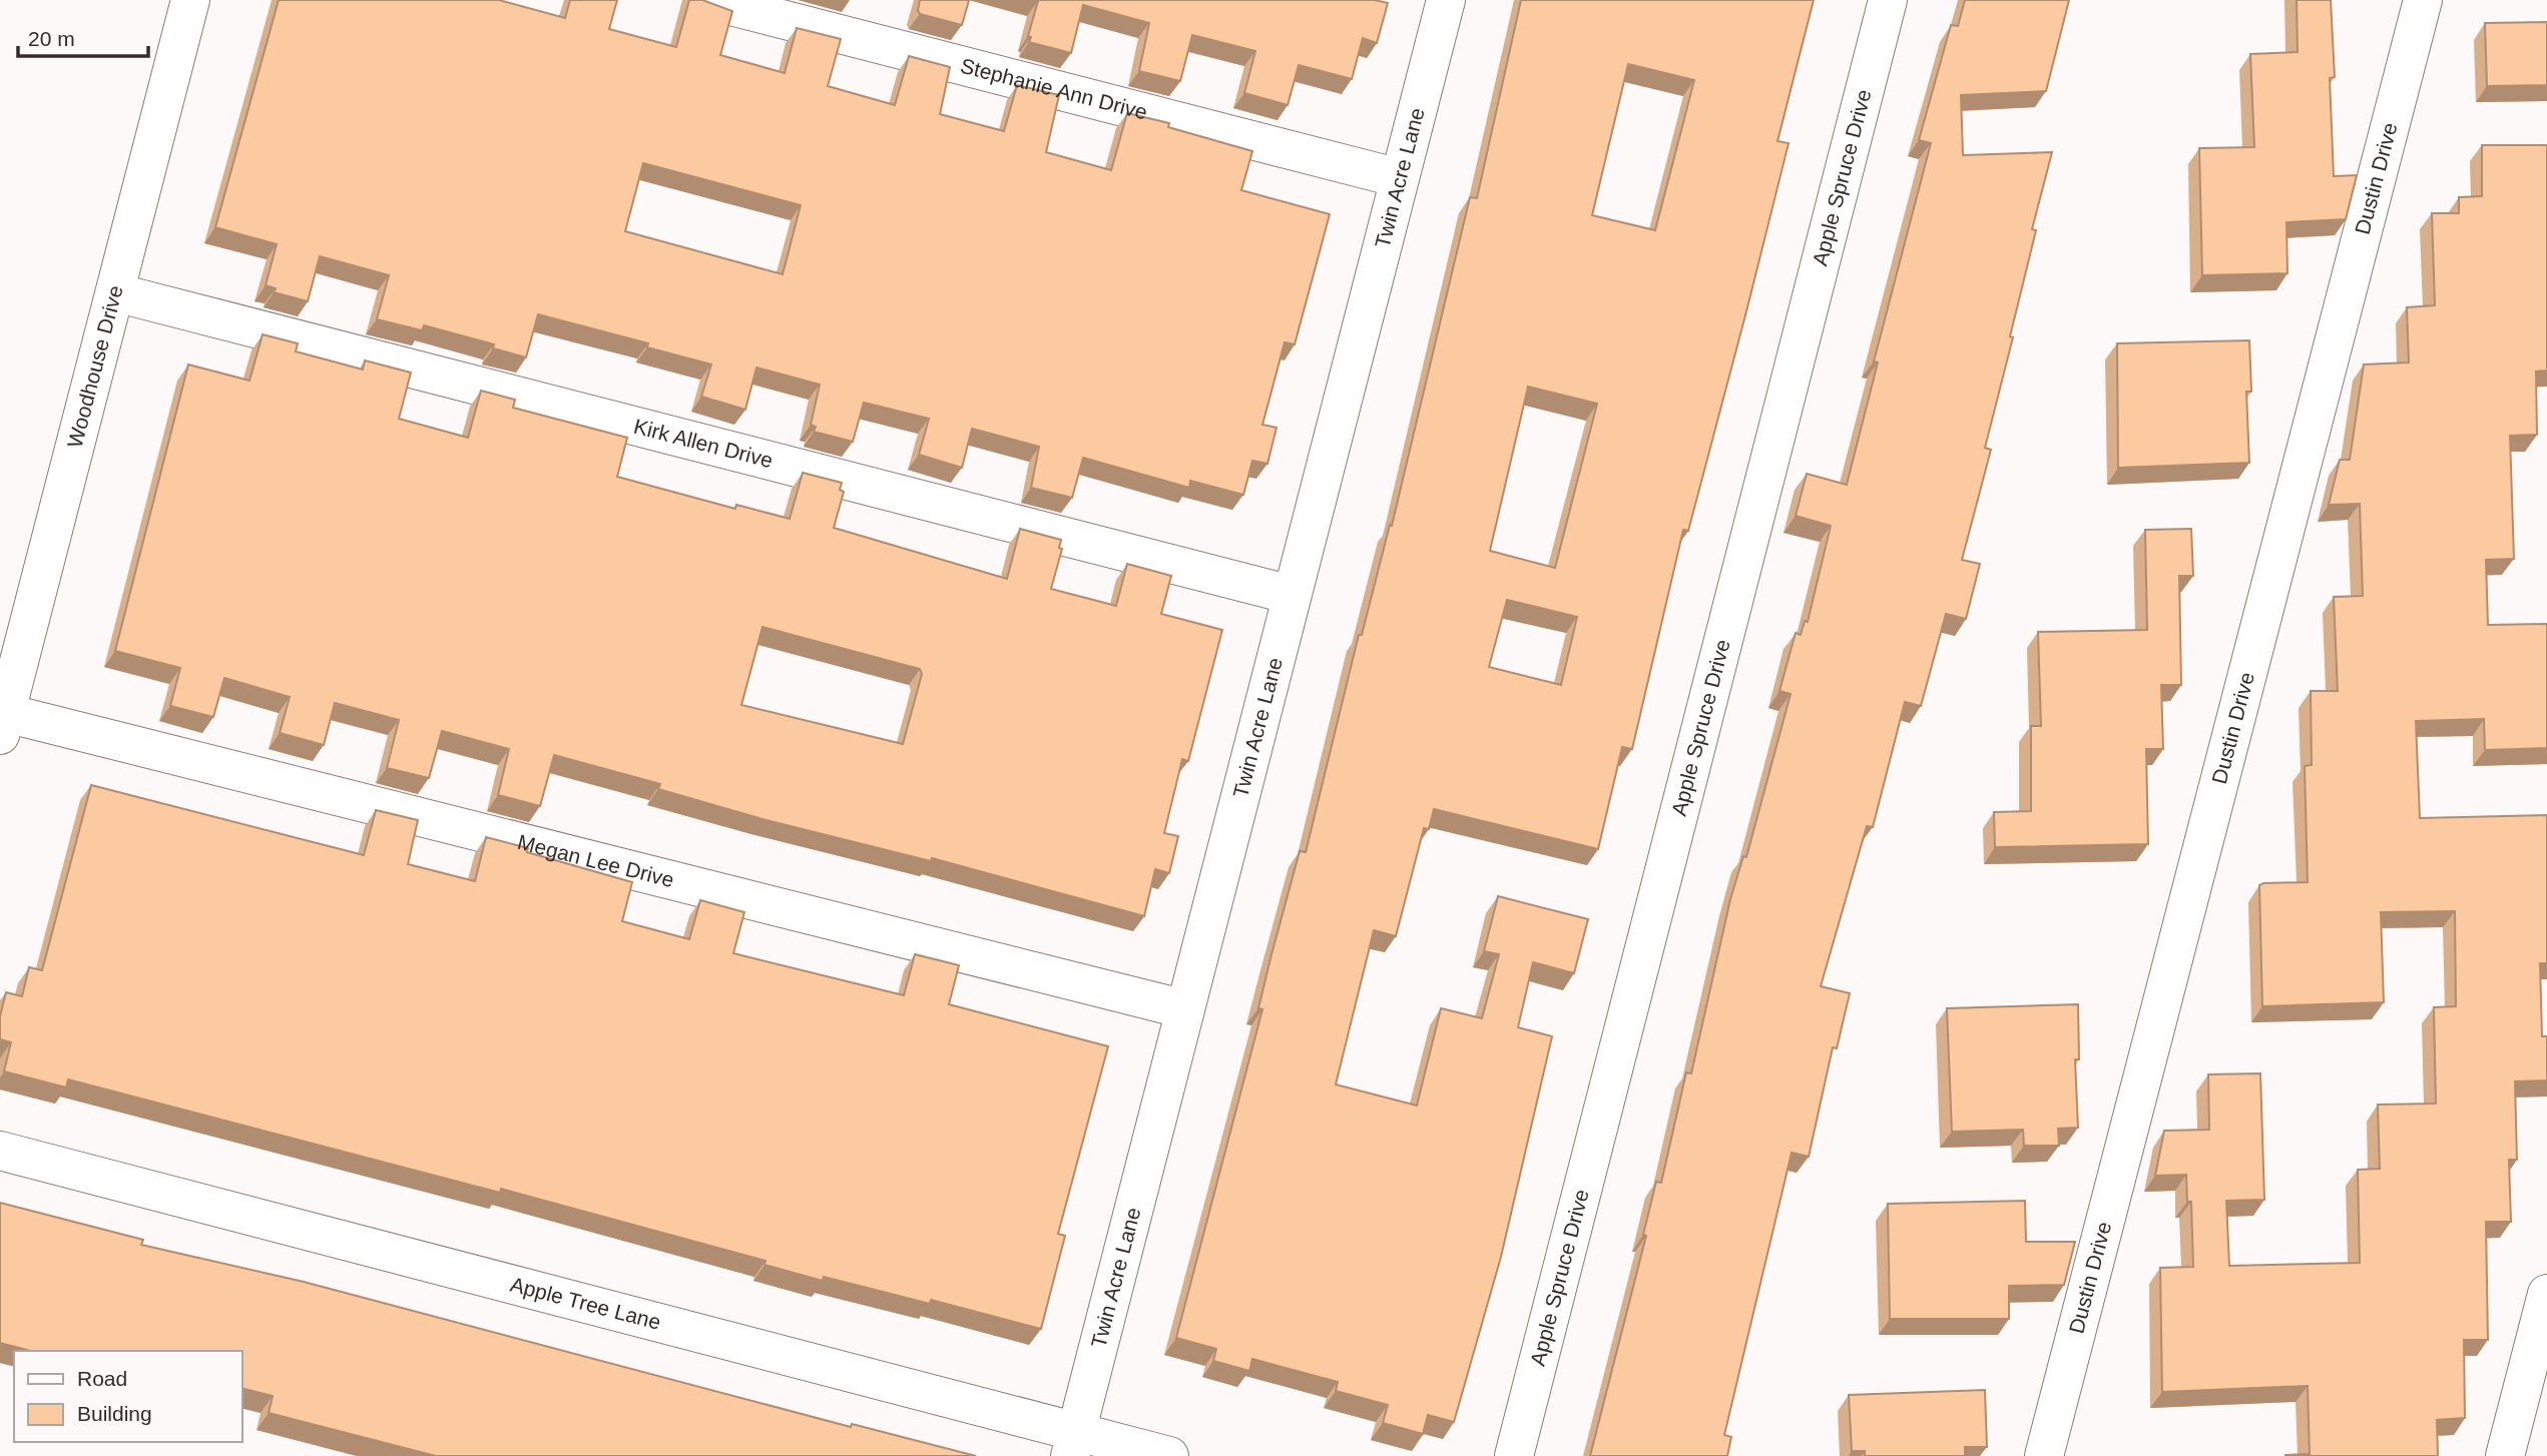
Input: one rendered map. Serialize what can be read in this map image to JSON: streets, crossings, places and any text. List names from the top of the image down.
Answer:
{
  "streets": {
    "street": [
      "Stephanie Ann Drive",
      "Twin Acre Lane",
      "Apple Spruce Drive",
      "Dustin Drive",
      "Woodhouse Drive",
      "Kirk Allen Drive",
      "Megan Lee Drive",
      "Apple Tree Lane"
    ]
  },
  "crossings": [
    ["Stephanie Ann Drive", "Twin Acre Lane"],
    ["Twin Acre Lane", "Kirk Allen Drive"],
    ["Twin Acre Lane", "Megan Lee Drive"],
    ["Twin Acre Lane", "Apple Tree Lane"],
    ["Woodhouse Drive", "Kirk Allen Drive"],
    ["Woodhouse Drive", "Megan Lee Drive"]
  ],
  "legend": ["Road", "Building"],
  "scale_bar": "20 m"
}
